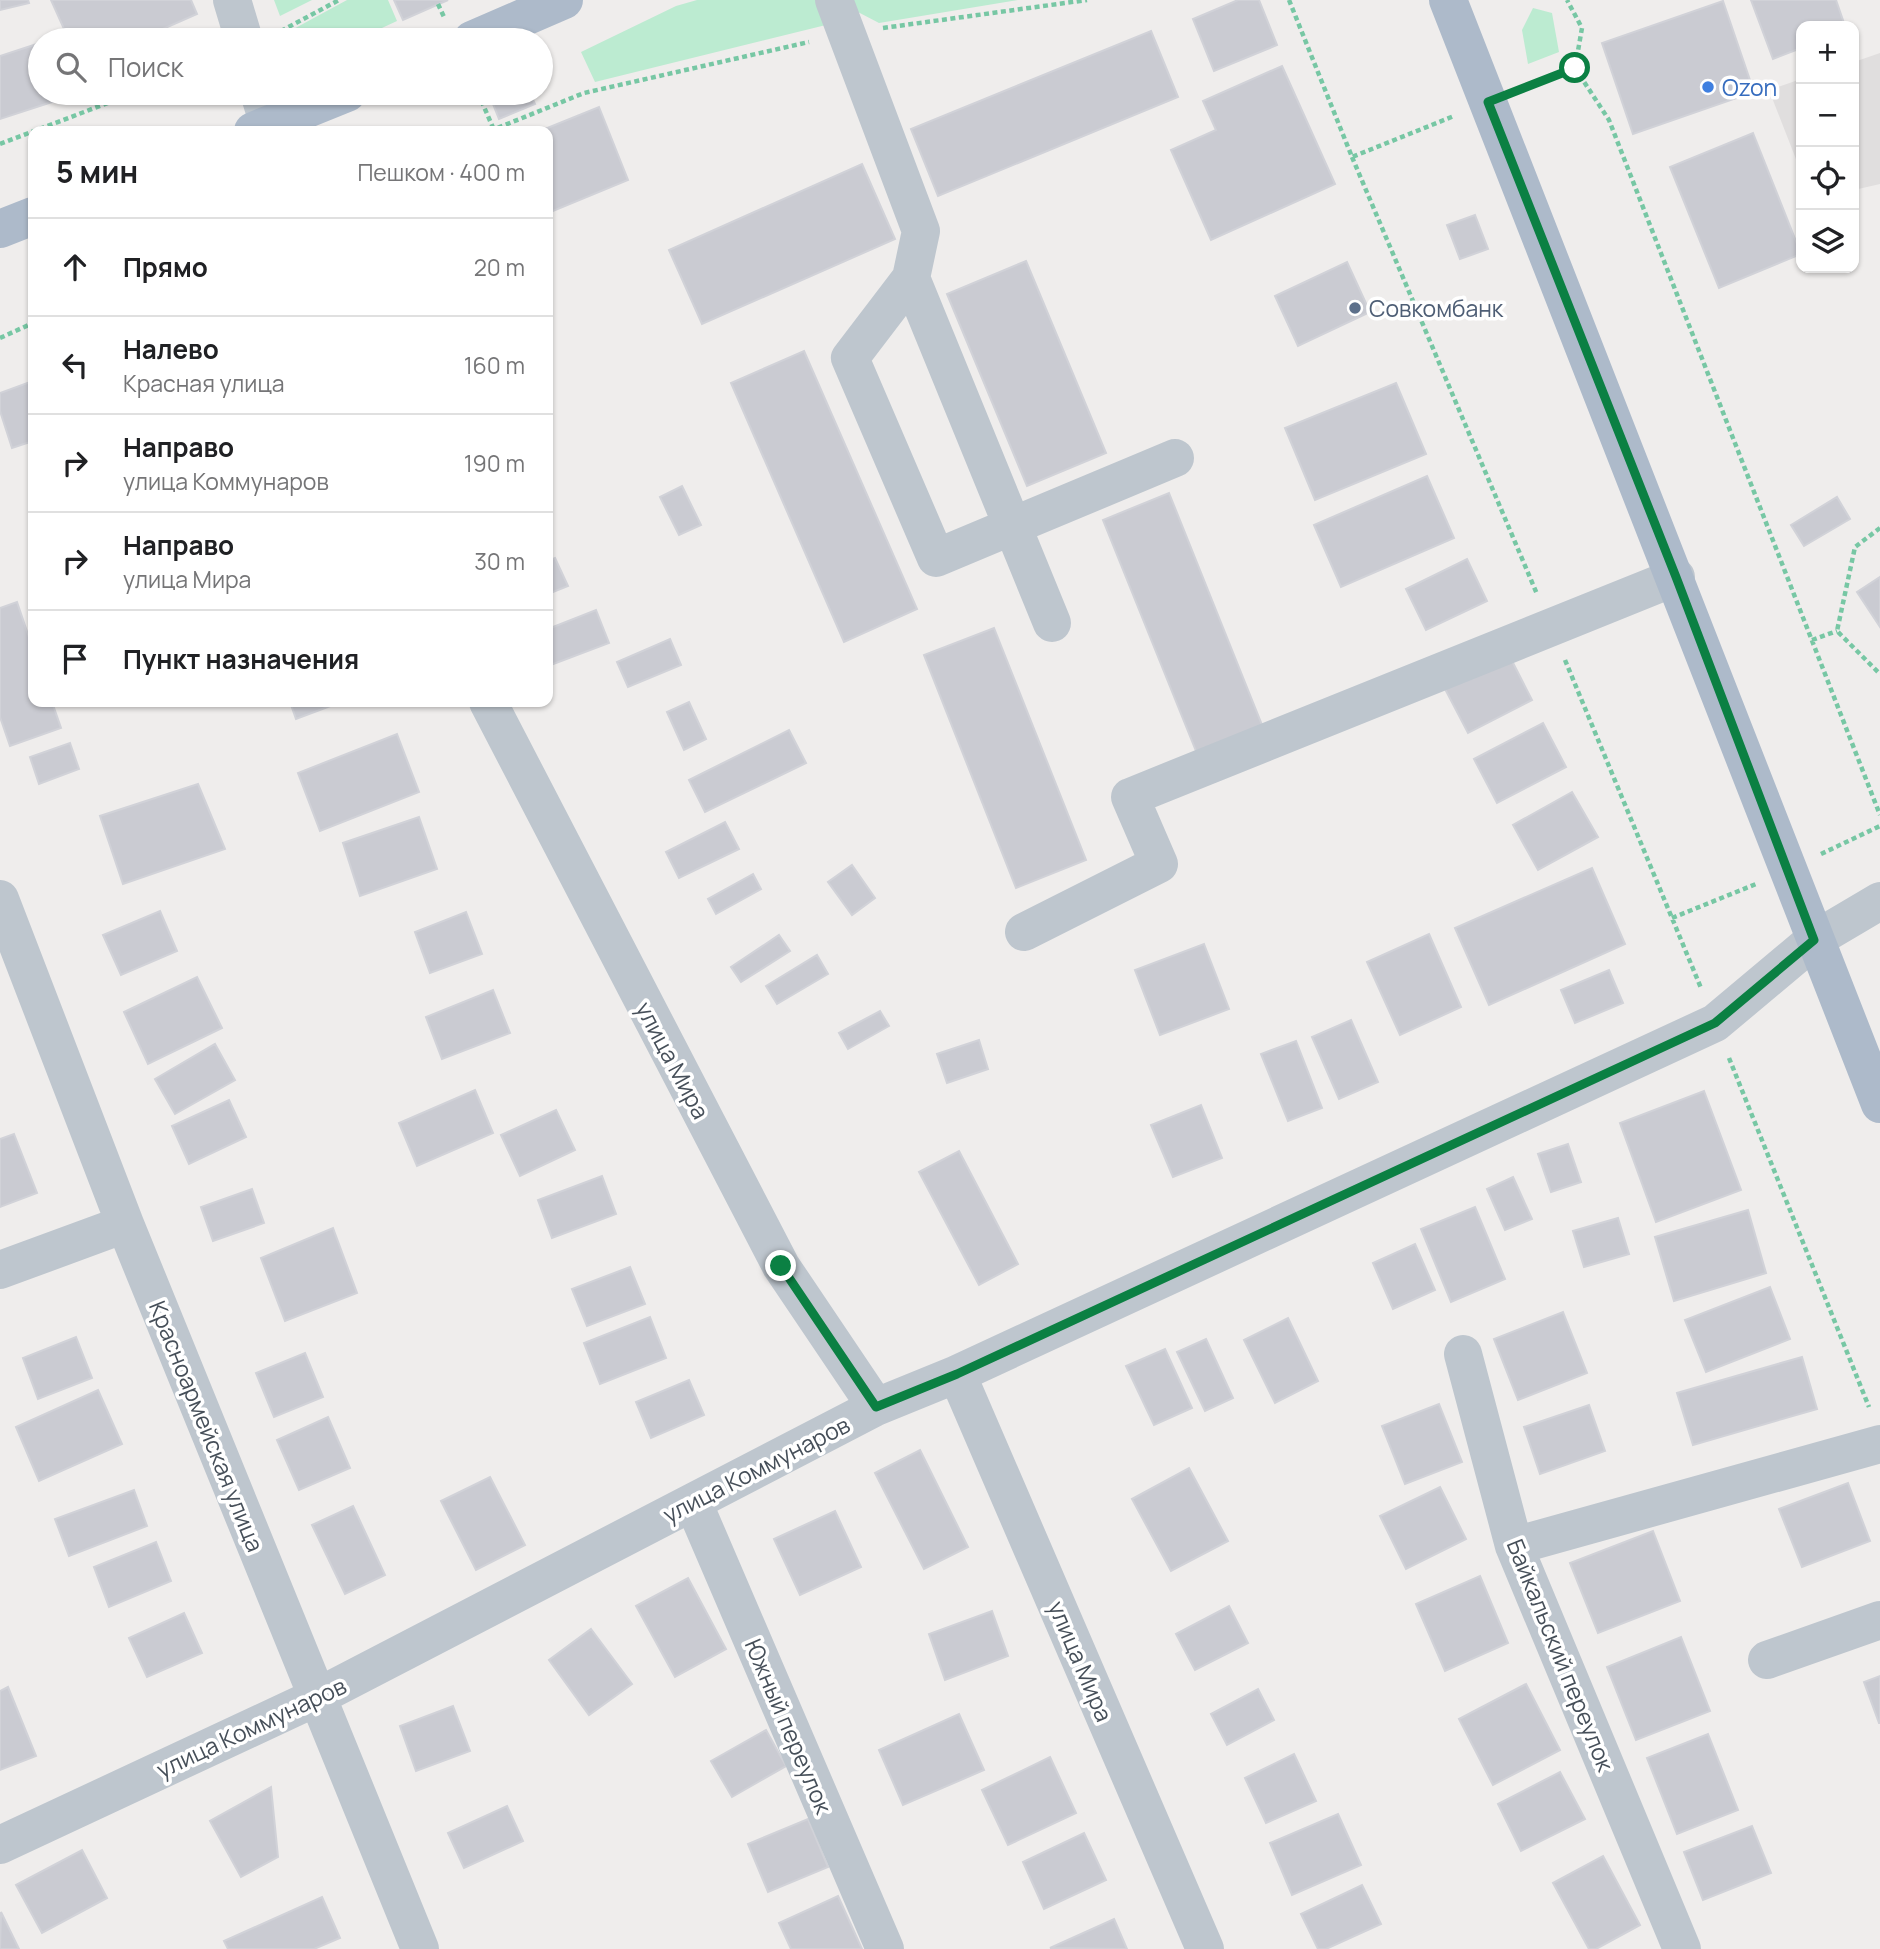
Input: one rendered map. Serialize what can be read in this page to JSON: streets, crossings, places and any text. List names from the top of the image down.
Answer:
{
  "streets": {
    "street": [
      "улица Мира",
      "Красноармейская улица",
      "улица Коммунаров",
      "Байкальский переулок",
      "Южный переулок"
    ]
  },
  "crossings": [
    ["улица Мира", "улица Коммунаров"],
    ["Красноармейская улица", "улица Коммунаров"],
    ["улица Коммунаров", "Южный переулок"]
  ],
  "places": ["Ozon", "Совкомбанк"],
  "page": {
    "map_buttons": ["+", "−"],
    "search": "Поиск",
    "heading": ["5 мин", "Пешком · 400 m"],
    "list": [
      ["Прямо", "20 m"],
      ["Налево", "Красная улица", "160 m"],
      ["Направо", "улица Коммунаров", "190 m"],
      ["Направо", "улица Мира", "30 m"],
      "Пункт назначения"
    ]
  }
}
